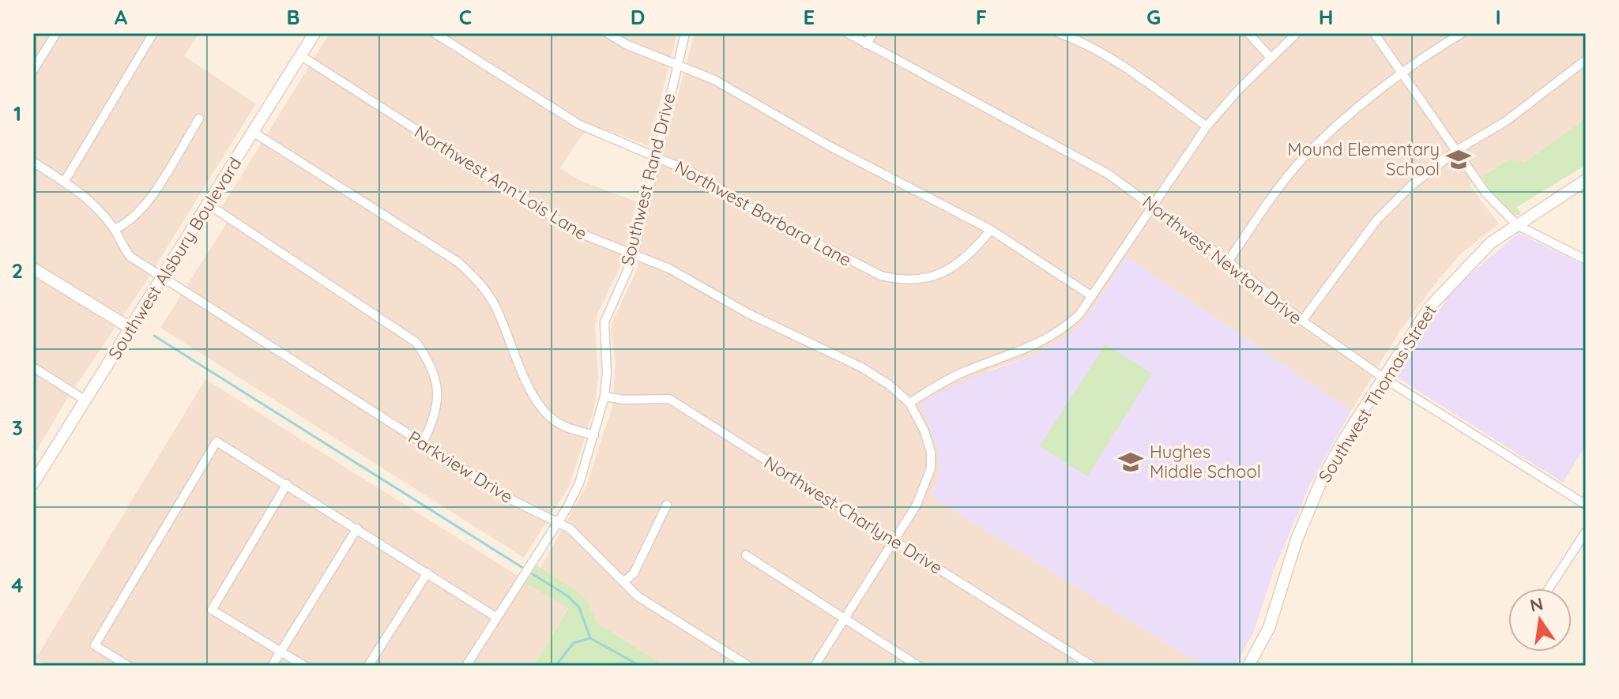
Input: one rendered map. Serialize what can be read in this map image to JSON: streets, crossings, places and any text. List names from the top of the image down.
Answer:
{
  "streets": {
    "street": [
      "Southwest Rand Drive",
      "Northwest Ann Lois Lane",
      "Northwest Barbara Lane",
      "Southwest Alsbury Boulevard",
      "Northwest Newton Drive",
      "Southwest Thomas Street",
      "Parkview Drive",
      "Northwest Charlyne Drive"
    ]
  },
  "crossings": [
    ["Southwest Rand Drive", "Northwest Ann Lois Lane"],
    ["Southwest Rand Drive", "Northwest Barbara Lane"],
    ["Southwest Rand Drive", "Parkview Drive"],
    ["Southwest Rand Drive", "Northwest Charlyne Drive"],
    ["Northwest Ann Lois Lane", "Southwest Alsbury Boulevard"],
    ["Southwest Alsbury Boulevard", "Parkview Drive"],
    ["Northwest Newton Drive", "Southwest Thomas Street"]
  ],
  "places": {
    "school or university": ["Mound Elementary School", "Hughes Middle School"]
  },
  "north": "top",
  "grid": {
    "columns": [
      "A",
      "B",
      "C",
      "D",
      "E",
      "F",
      "G",
      "H",
      "I"
    ],
    "rows": [
      "1",
      "2",
      "3",
      "4"
    ]
  }
}
